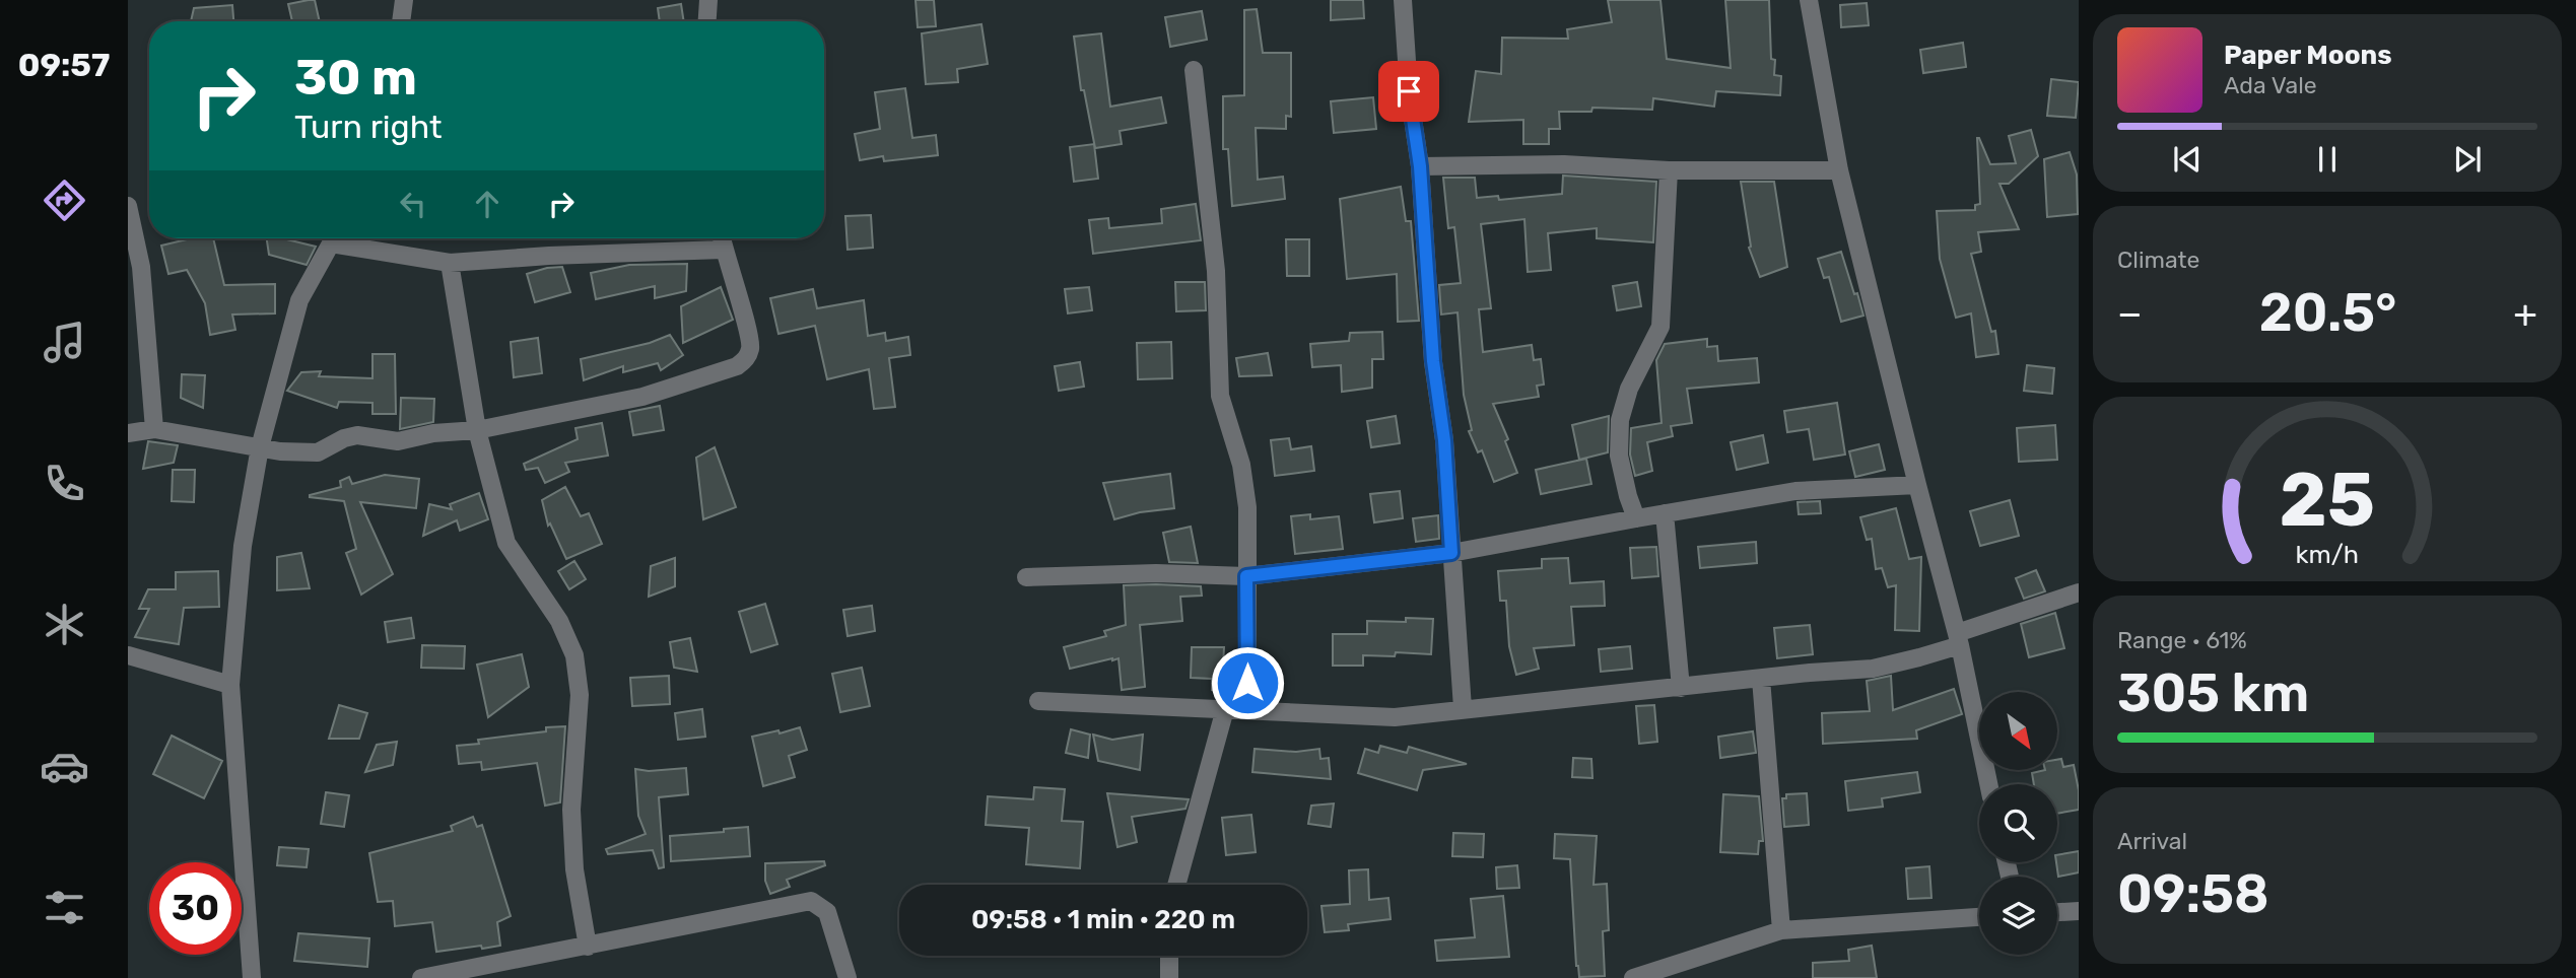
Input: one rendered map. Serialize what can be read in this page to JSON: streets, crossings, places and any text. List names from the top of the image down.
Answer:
{
  "north": "bottom right",
  "page": {
    "tabs": "09:57",
    "turn": ["30 m", "Turn right"],
    "song": ["Paper Moons", "Ada Vale"],
    "tile": [
      "Climate",
      ["Range · 61%", "305 km"],
      ["Arrival", "09:58"]
    ],
    "heat": ["−", "20.5°", "+"],
    "limit": "30",
    "trip": "09:58 · 1 min · 220 m",
    "gauge": ["25", "km/h"]
  }
}
